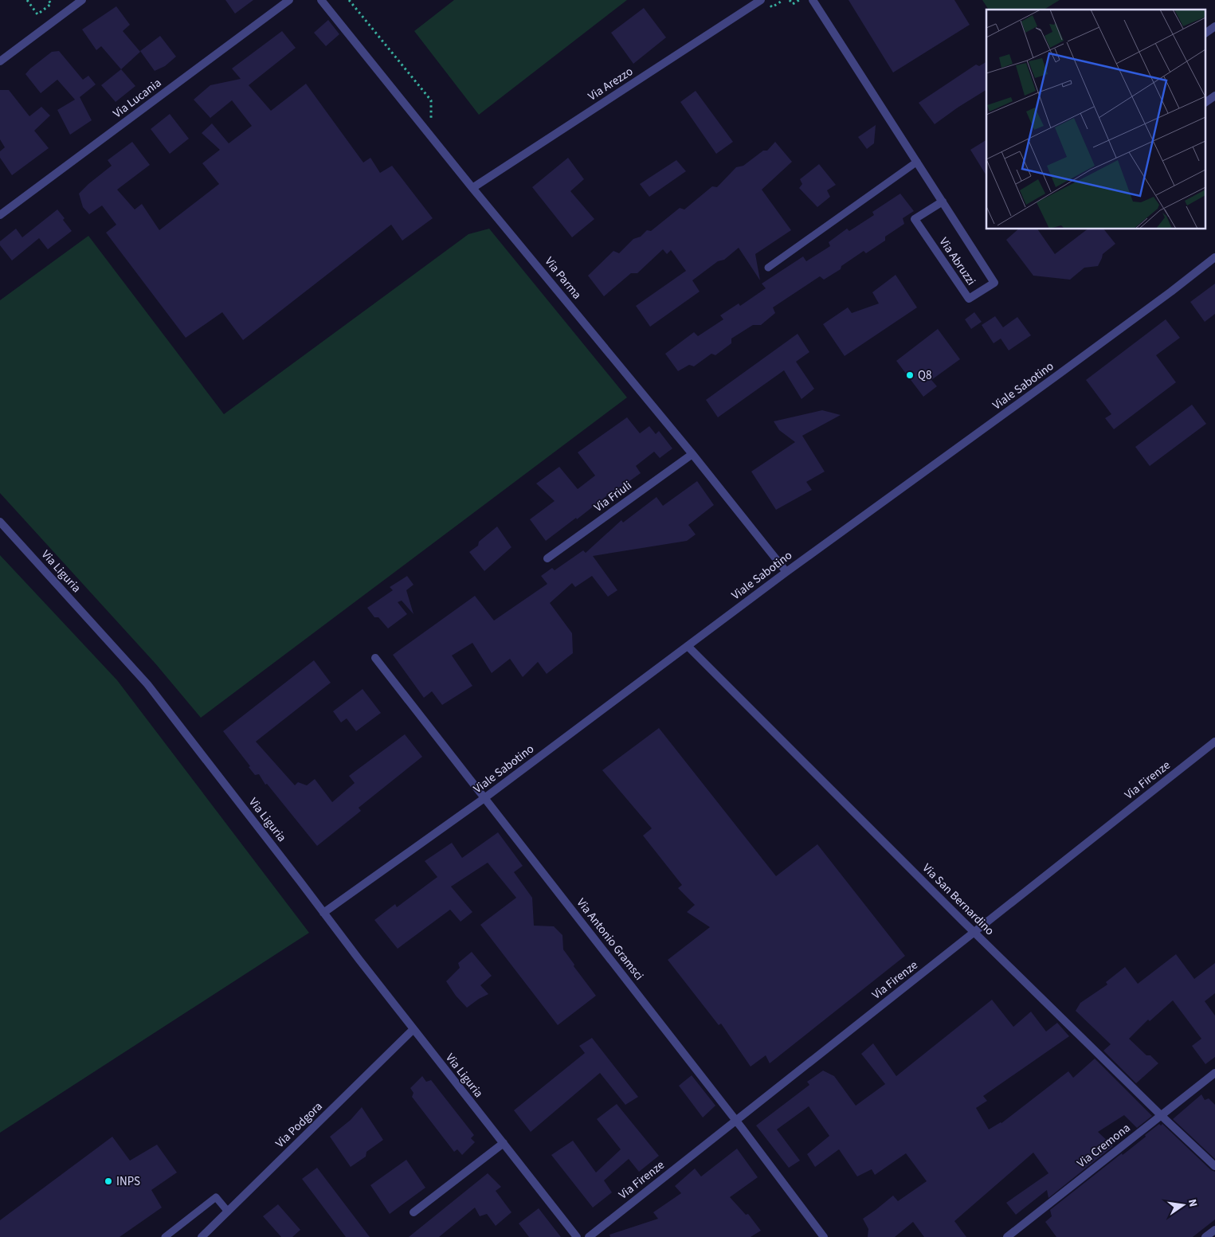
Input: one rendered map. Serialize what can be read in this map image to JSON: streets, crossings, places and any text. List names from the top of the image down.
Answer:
{
  "streets": {
    "street": [
      "Via Arezzo",
      "Via Lucania",
      "Via Abruzzi",
      "Via Parma",
      "Viale Sabotino",
      "Via Friuli",
      "Via Liguria",
      "Via Firenze",
      "Via San Bernardino",
      "Via Antonio Gramsci",
      "Via Podgora",
      "Via Cremona"
    ]
  },
  "crossings": [
    ["Via Arezzo", "Via Parma"],
    ["Via Parma", "Viale Sabotino"],
    ["Via Parma", "Via Friuli"],
    ["Viale Sabotino", "Via Liguria"],
    ["Viale Sabotino", "Via San Bernardino"],
    ["Viale Sabotino", "Via Antonio Gramsci"],
    ["Via Liguria", "Via Podgora"],
    ["Via Firenze", "Via San Bernardino"],
    ["Via Firenze", "Via Antonio Gramsci"],
    ["Via San Bernardino", "Via Cremona"]
  ],
  "places": ["Q8", "INPS"],
  "north": "right"
}
